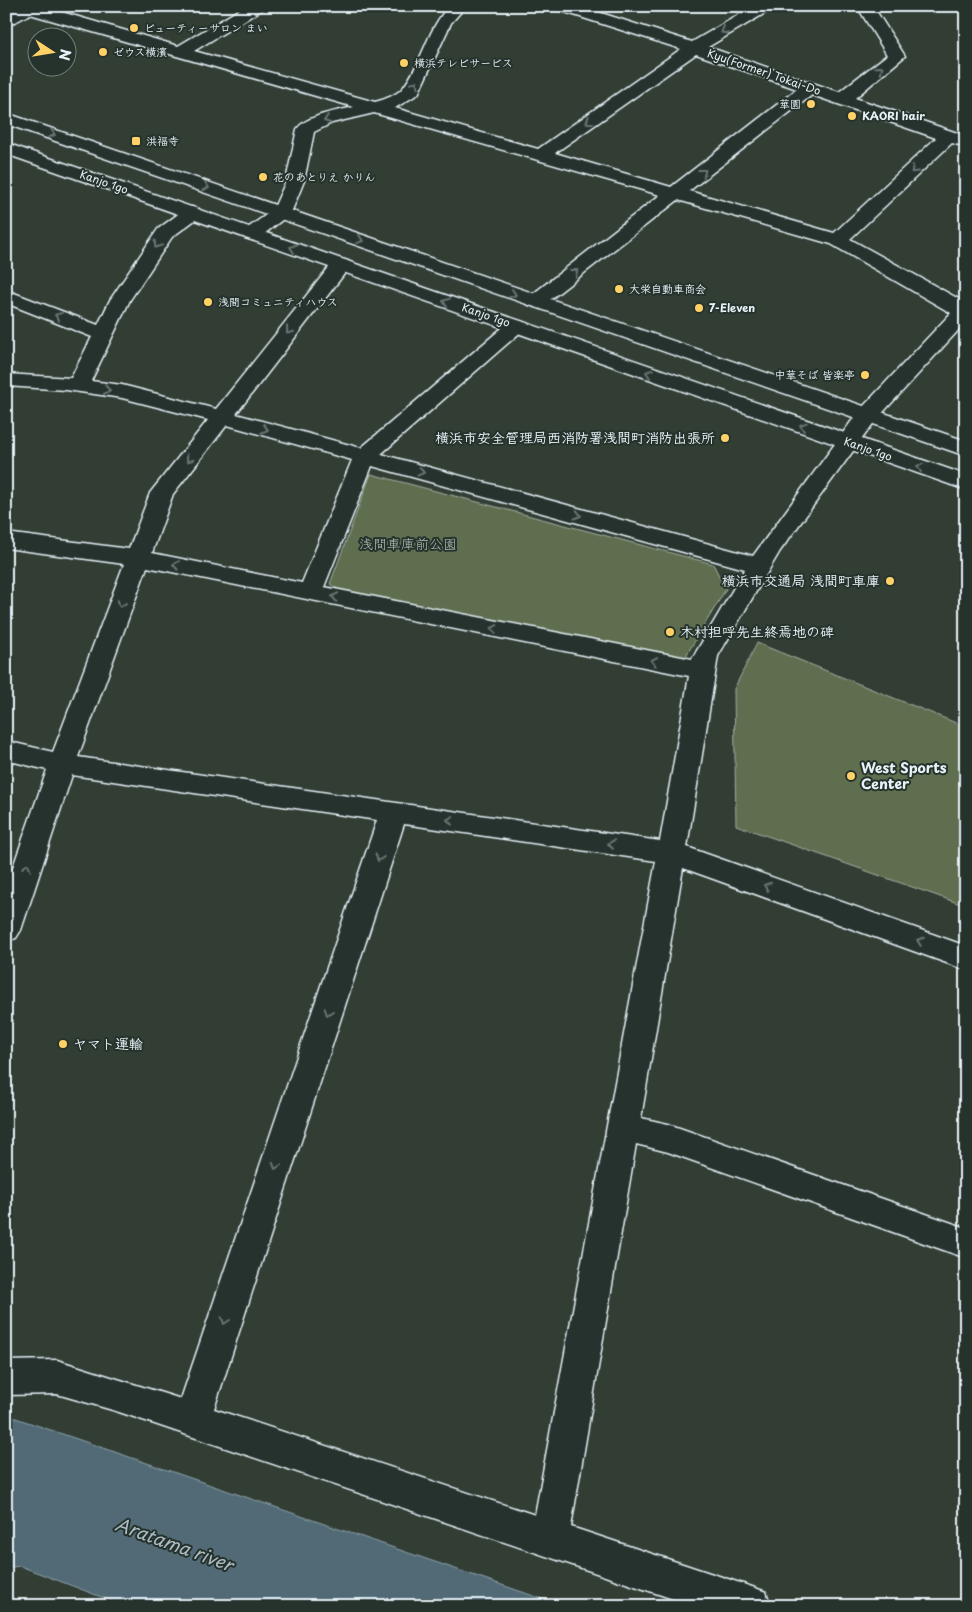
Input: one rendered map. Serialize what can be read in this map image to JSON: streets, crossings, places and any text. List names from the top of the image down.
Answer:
{
  "streets": {
    "street": ["Kyu(Former) Tokai-Do", "Kanjo 1go"]
  },
  "water": ["Aratama river"],
  "parks": ["浅間車庫前公園"],
  "places": {
    "other": [
      "ビューティーサロン まい",
      "ゼウス横濱",
      "横浜テレビサービス",
      "華園",
      "KAORI hair",
      "花のあとりえ かりん",
      "大栄自動車商会",
      "浅間コミュニティハウス",
      "7-Eleven",
      "中華そば 皆楽亭",
      "横浜市安全管理局西消防署浅間町消防出張所",
      "横浜市交通局 浅間町車庫",
      "木村担呼先生終焉地の碑",
      "West Sports Center",
      "ヤマト運輸"
    ],
    "transit": ["洪福寺"]
  },
  "north": "right"
}
